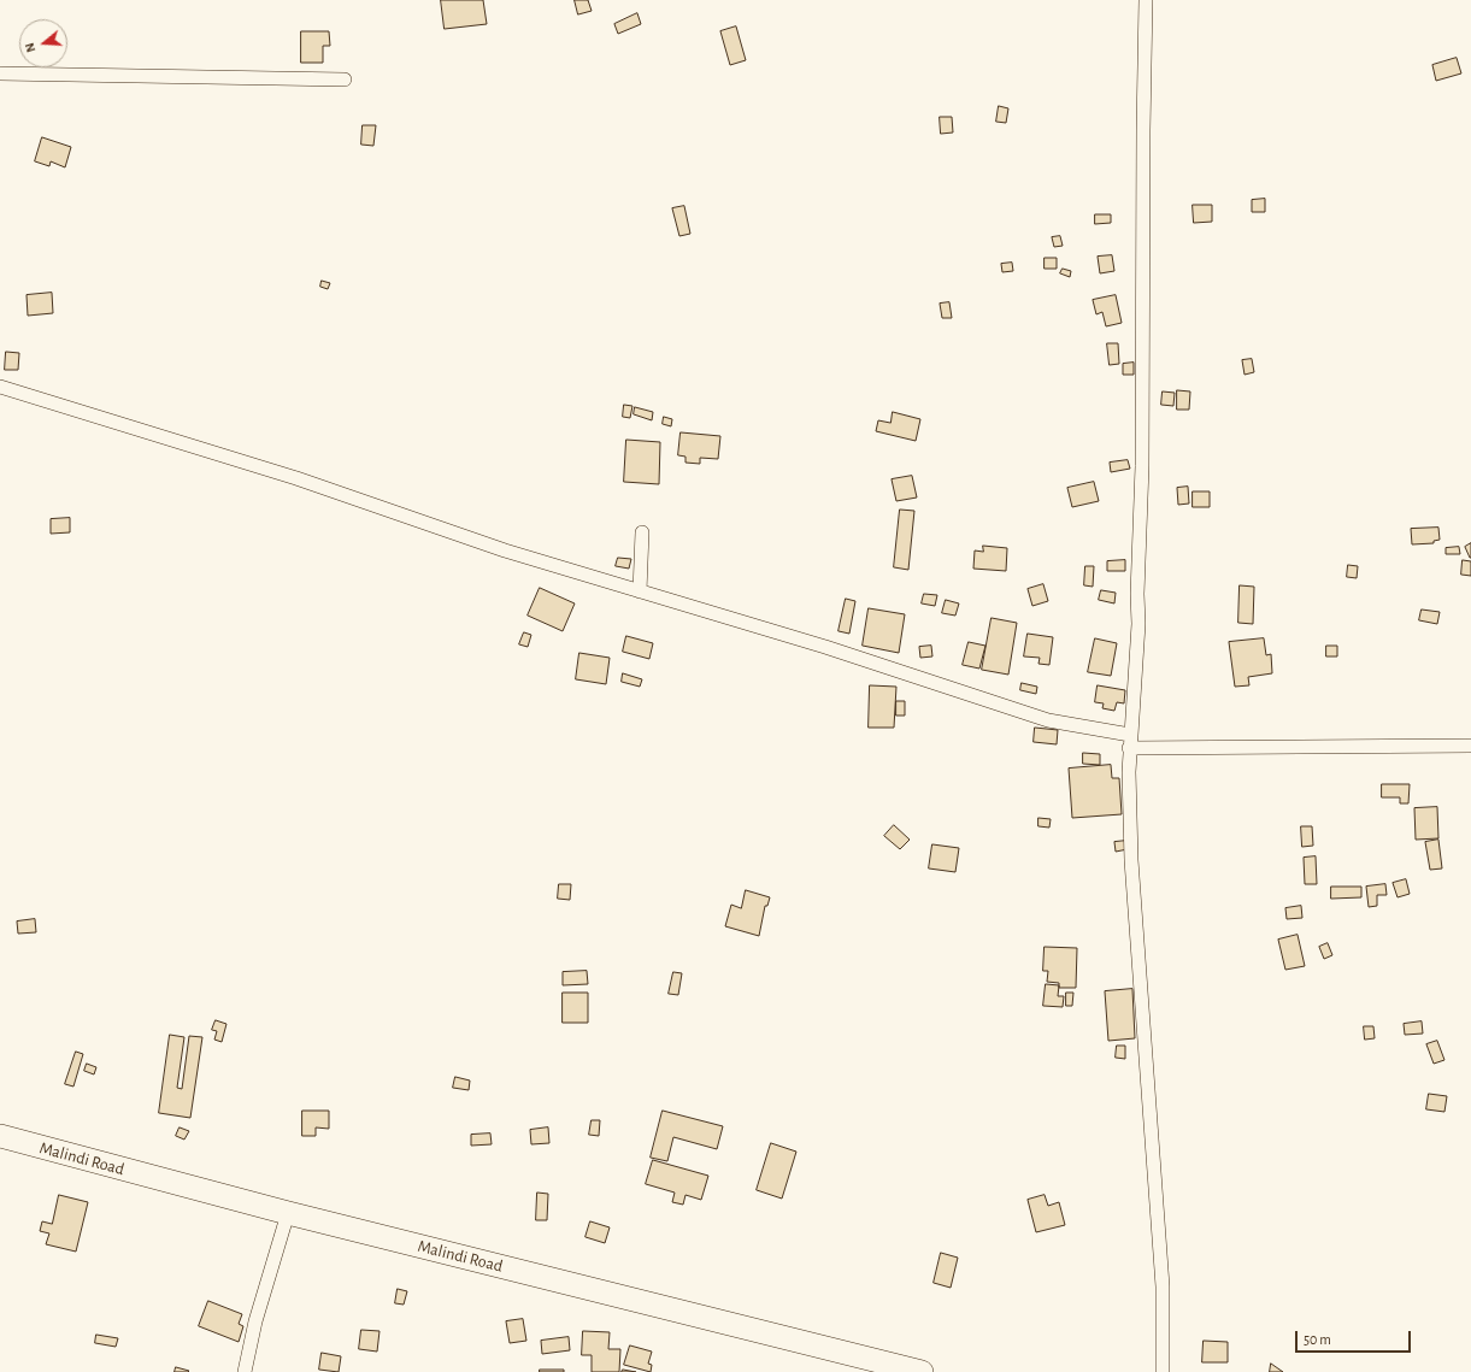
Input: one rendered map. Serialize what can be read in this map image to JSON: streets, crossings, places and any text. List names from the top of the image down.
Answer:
{
  "streets": {
    "highway": ["Malindi Road"]
  },
  "scale_bar": "50 m",
  "north": "left"
}
